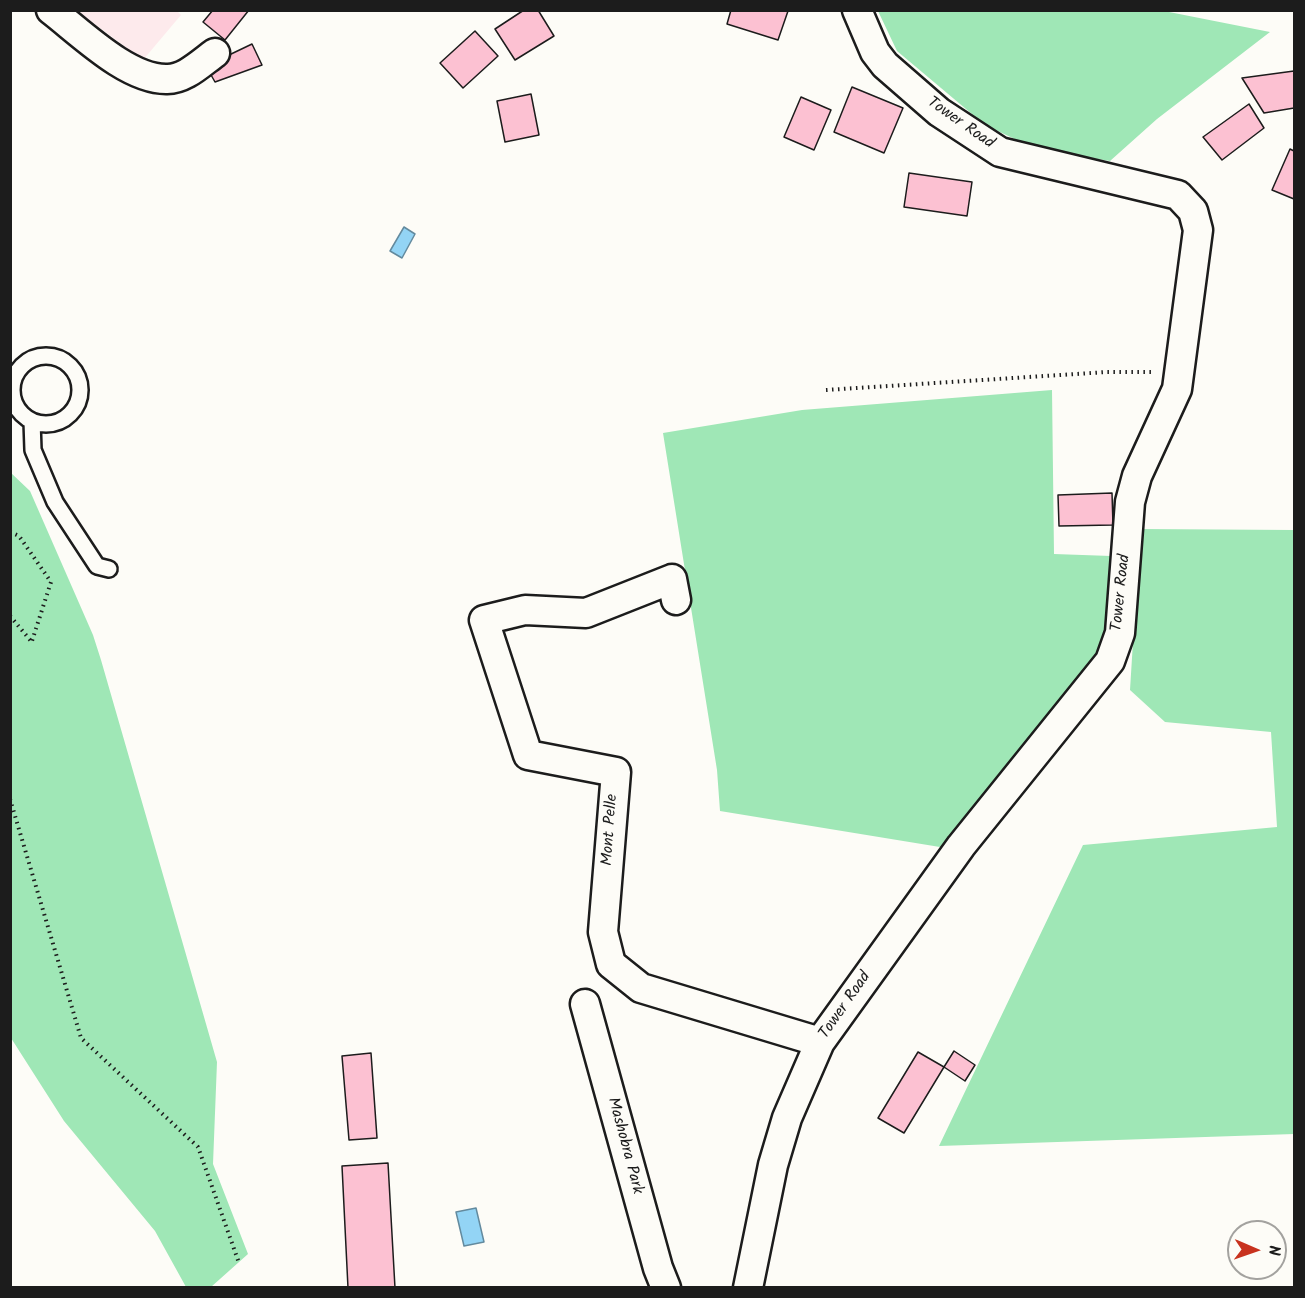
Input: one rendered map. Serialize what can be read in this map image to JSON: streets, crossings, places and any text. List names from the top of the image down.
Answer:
{
  "streets": {
    "street": ["Tower Road", "Mont Pelle", "Mashobra Park"]
  },
  "crossings": [
    ["Tower Road", "Mont Pelle"]
  ],
  "north": "right"
}
